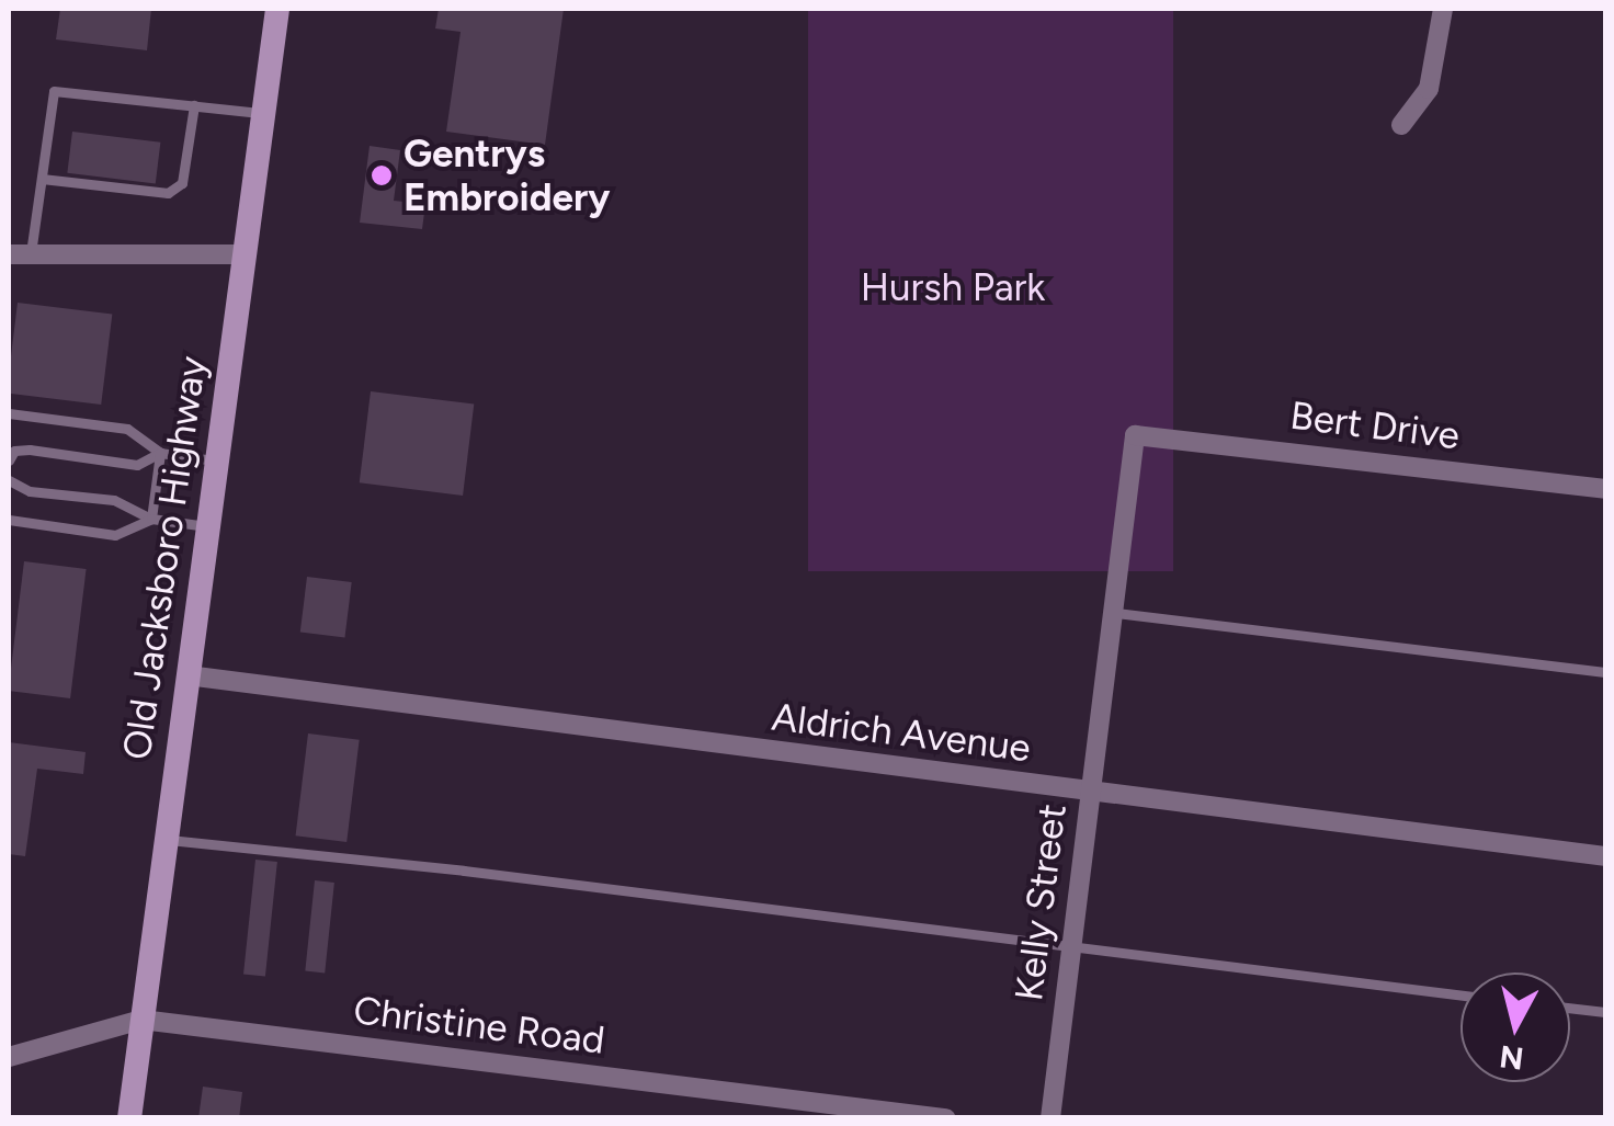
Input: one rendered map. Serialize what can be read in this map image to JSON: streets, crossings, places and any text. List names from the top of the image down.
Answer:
{
  "streets": {
    "main road": ["Old Jacksboro Highway"],
    "street": [
      "Bert Drive",
      "Aldrich Avenue",
      "Kelly Street",
      "Christine Road"
    ]
  },
  "crossings": [
    ["Bert Drive", "Kelly Street"],
    ["Old Jacksboro Highway", "Aldrich Avenue"],
    ["Old Jacksboro Highway", "Christine Road"],
    ["Aldrich Avenue", "Kelly Street"]
  ],
  "parks": ["Hursh Park"],
  "places": ["Gentrys Embroidery"],
  "north": "bottom"
}
